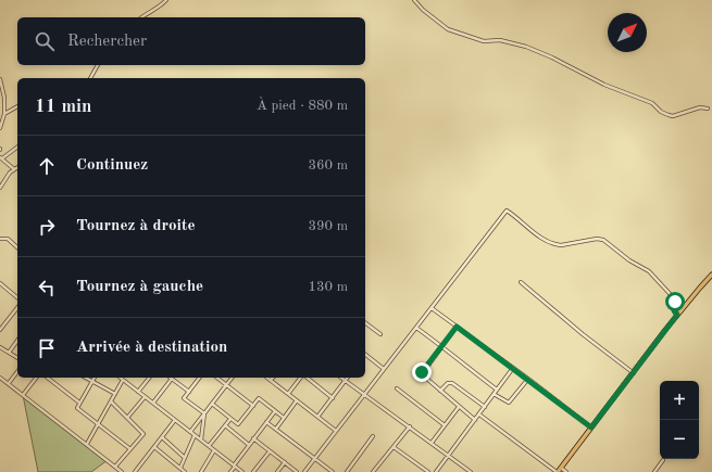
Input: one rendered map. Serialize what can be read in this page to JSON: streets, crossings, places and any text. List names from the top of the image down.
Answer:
{
  "north": "top right",
  "page": {
    "search": "Rechercher",
    "heading": ["11 min", "À pied · 880 m"],
    "list": [
      ["Continuez", "360 m"],
      ["Tournez à droite", "390 m"],
      ["Tournez à gauche", "130 m"],
      "Arrivée à destination"
    ],
    "map_buttons": ["+", "−"]
  }
}
